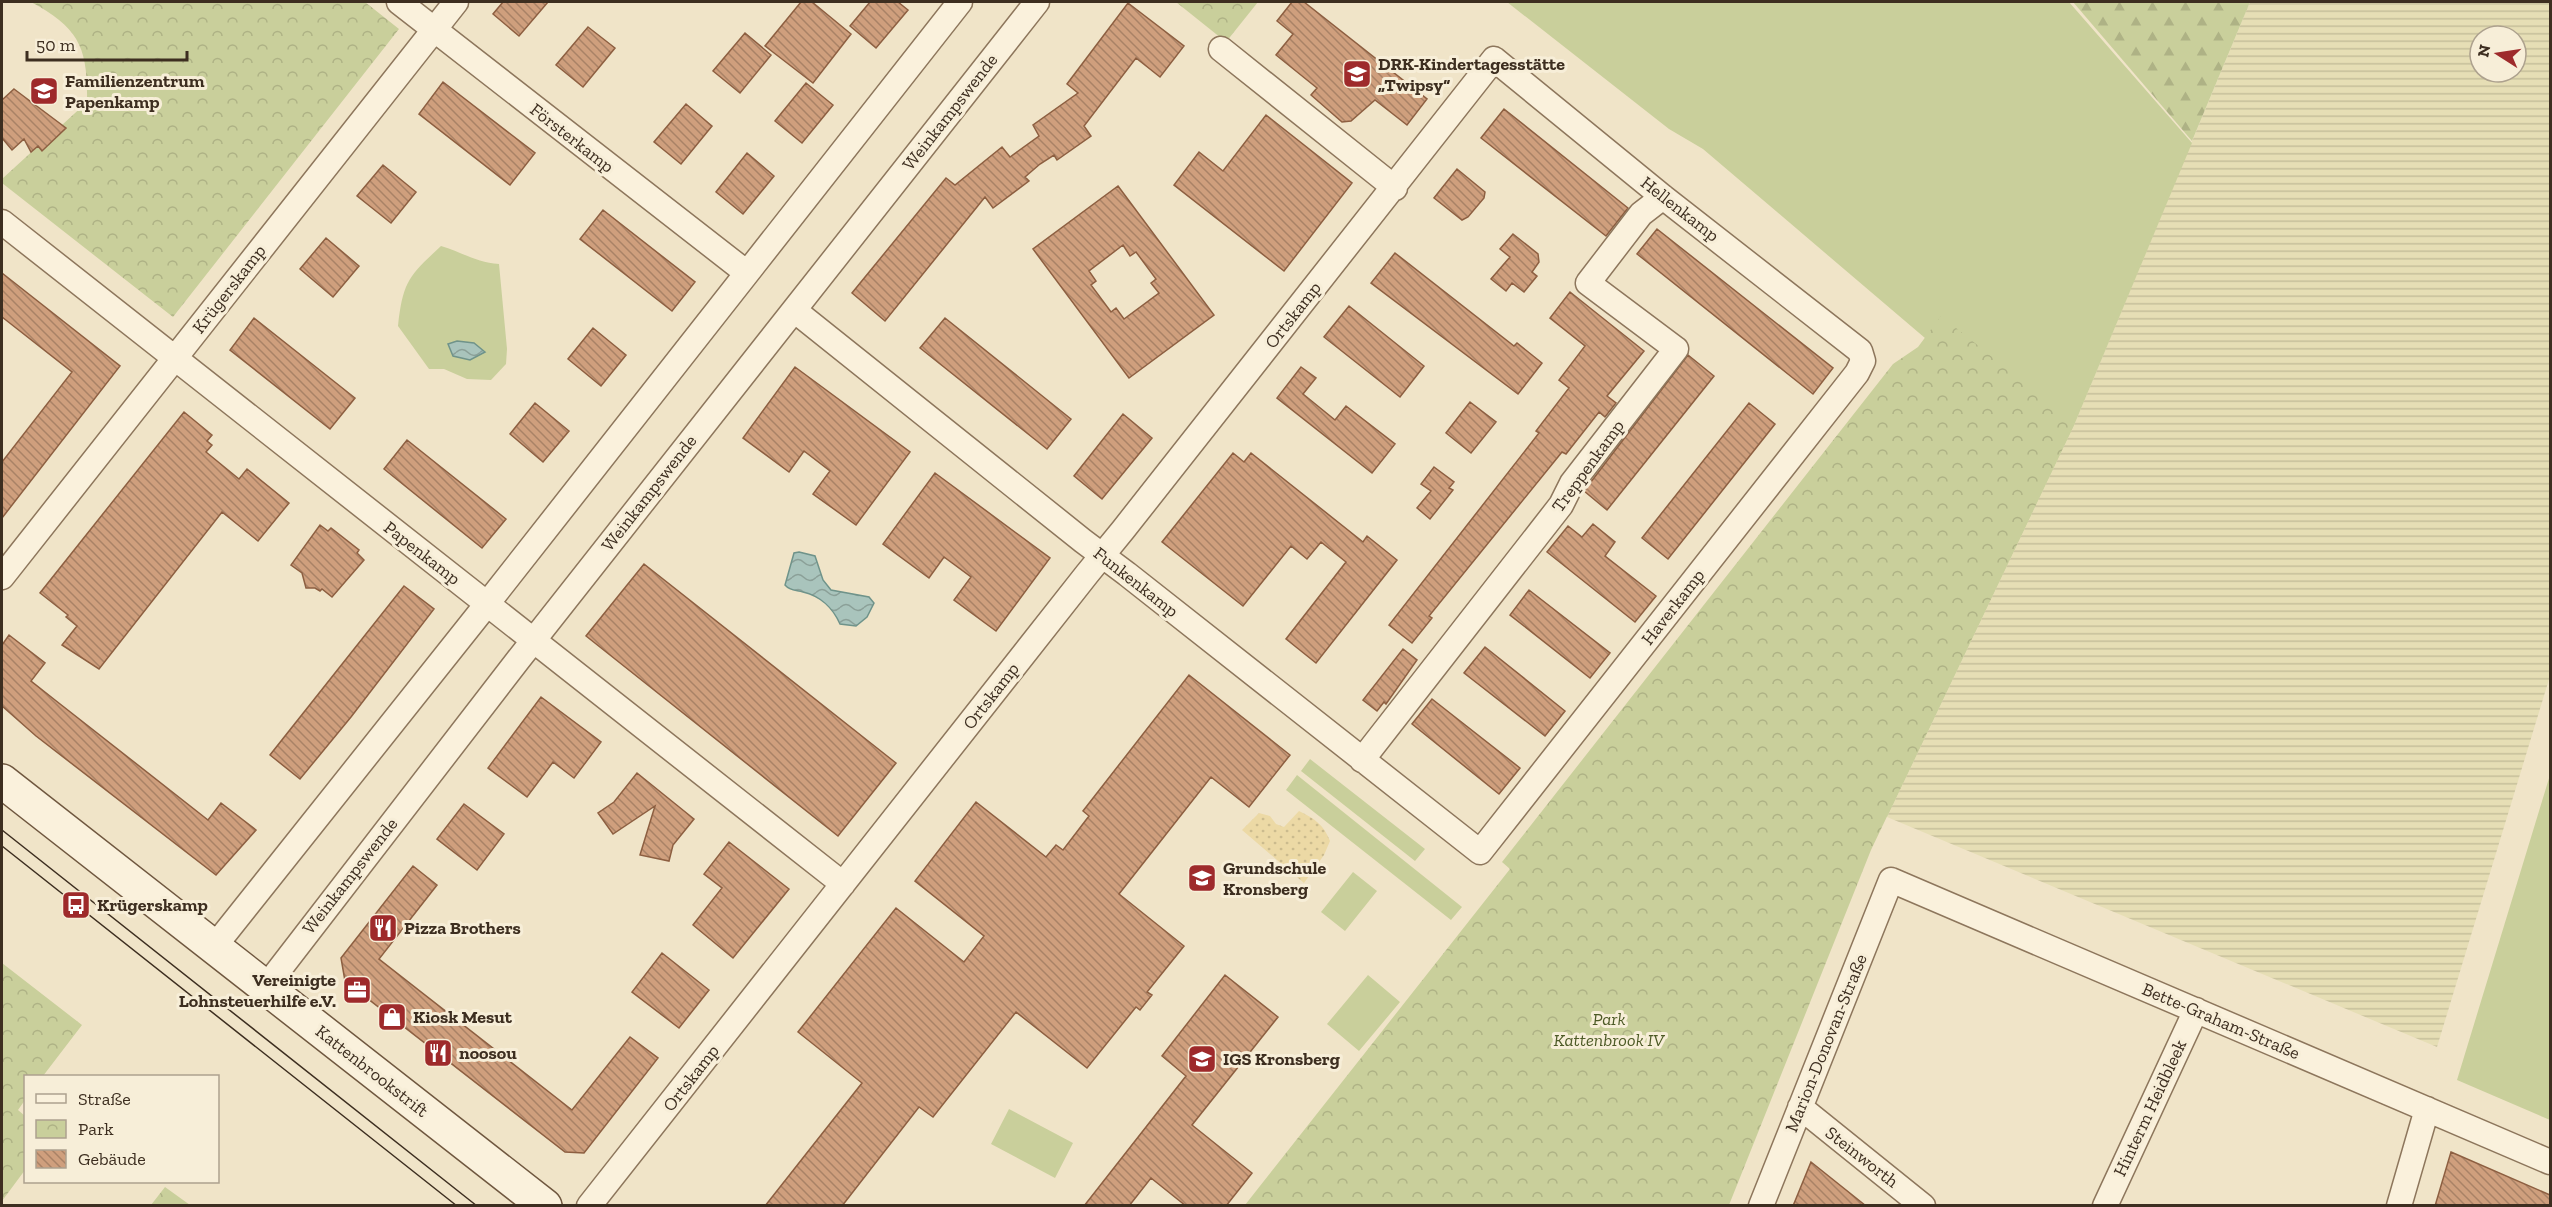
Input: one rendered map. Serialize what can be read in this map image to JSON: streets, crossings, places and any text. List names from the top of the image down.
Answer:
{
  "streets": {
    "main road": ["Kattenbrookstrift"],
    "street": [
      "Weinkampswende",
      "Försterkamp",
      "Hellenkamp",
      "Krügerskamp",
      "Ortskamp",
      "Treppenkamp",
      "Papenkamp",
      "Funkenkamp",
      "Haverkamp",
      "Bette-Graham-Straße",
      "Marion-Donovan-Straße",
      "Hinterm Heidbleek",
      "Steinworth"
    ]
  },
  "crossings": [
    ["Weinkampswende", "Papenkamp"],
    ["Weinkampswende", "Funkenkamp"],
    ["Weinkampswende", "Kattenbrookstrift"],
    ["Försterkamp", "Krügerskamp"],
    ["Hellenkamp", "Ortskamp"],
    ["Hellenkamp", "Treppenkamp"],
    ["Hellenkamp", "Haverkamp"],
    ["Krügerskamp", "Papenkamp"],
    ["Ortskamp", "Papenkamp"],
    ["Ortskamp", "Funkenkamp"],
    ["Treppenkamp", "Funkenkamp"],
    ["Funkenkamp", "Haverkamp"],
    ["Bette-Graham-Straße", "Marion-Donovan-Straße"],
    ["Bette-Graham-Straße", "Hinterm Heidbleek"],
    ["Marion-Donovan-Straße", "Steinworth"]
  ],
  "parks": ["Park Kattenbrook IV"],
  "places": {
    "school or university": [
      "DRK-Kindertagesstätte „Twipsy“",
      "Familienzentrum Papenkamp",
      "Grundschule Kronsberg",
      "IGS Kronsberg"
    ],
    "bus stop": ["Krügerskamp"],
    "restaurant": ["Pizza Brothers", "noosou"],
    "office": ["Vereinigte Lohnsteuerhilfe e.V."],
    "shop": ["Kiosk Mesut"]
  },
  "legend": ["Straße", "Park", "Gebäude"],
  "scale_bar": "50 m",
  "north": "left"
}
